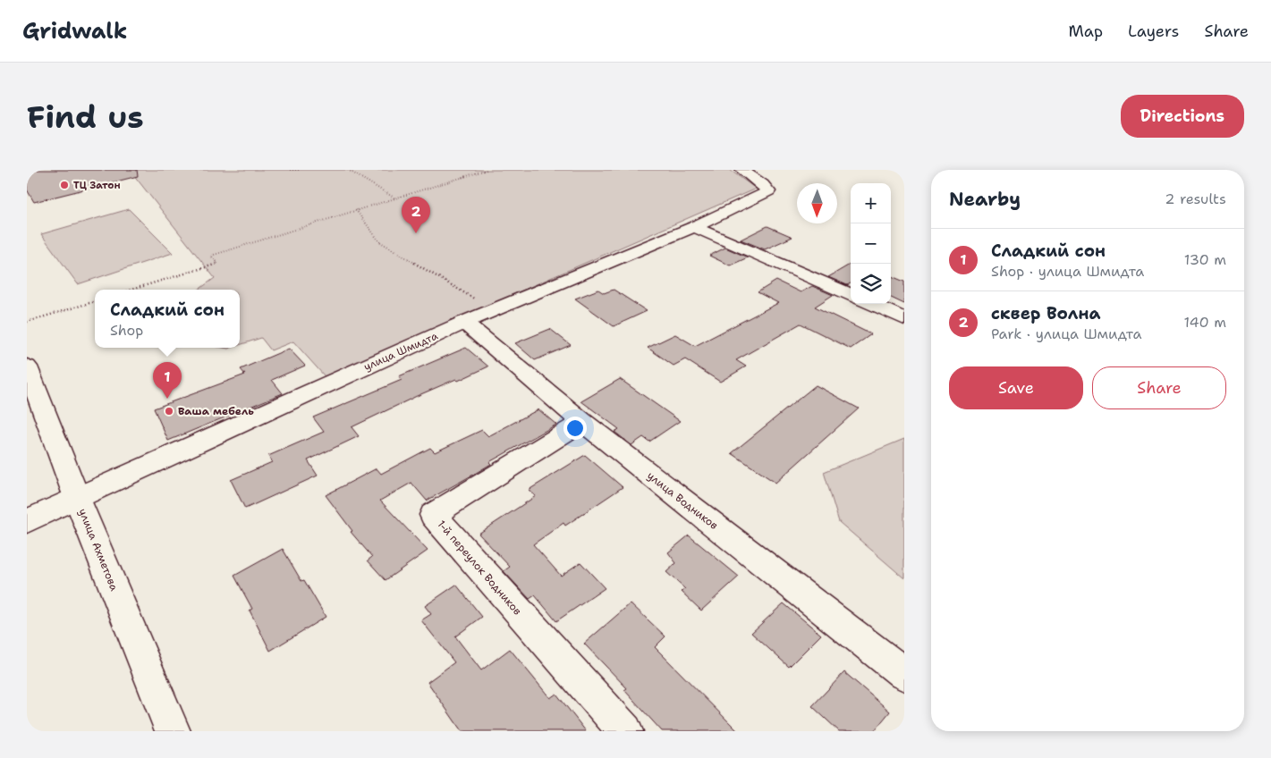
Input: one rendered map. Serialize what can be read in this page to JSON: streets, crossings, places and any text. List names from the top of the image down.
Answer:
{
  "streets": {
    "street": [
      "улица Шмидта",
      "улица Водников",
      "улица Ахметова",
      "1-й переулок Водников"
    ]
  },
  "crossings": [
    ["улица Шмидта", "улица Водников"],
    ["улица Шмидта", "улица Ахметова"],
    ["улица Водников", "1-й переулок Водников"]
  ],
  "places": ["ТЦ Затон", "Ваша мебель"],
  "north": "bottom",
  "page": {
    "header": "Gridwalk",
    "nav": ["Map", "Layers", "Share"],
    "buttons": [
      "Directions",
      ["Save", "Share"]
    ],
    "title": "Find us",
    "heading": ["Nearby", "2 results"],
    "map_buttons": ["+", "−"],
    "pins": ["2", "1"],
    "list": [
      {
        "mark": "1",
        "name": "Сладкий сон",
        "note": "Shop · улица Шмидта",
        "value": "130 m"
      },
      {
        "mark": "2",
        "name": "сквер Волна",
        "note": "Park · улица Шмидта",
        "value": "140 m"
      }
    ],
    "popup": ["Сладкий сон", "Shop"]
  }
}
